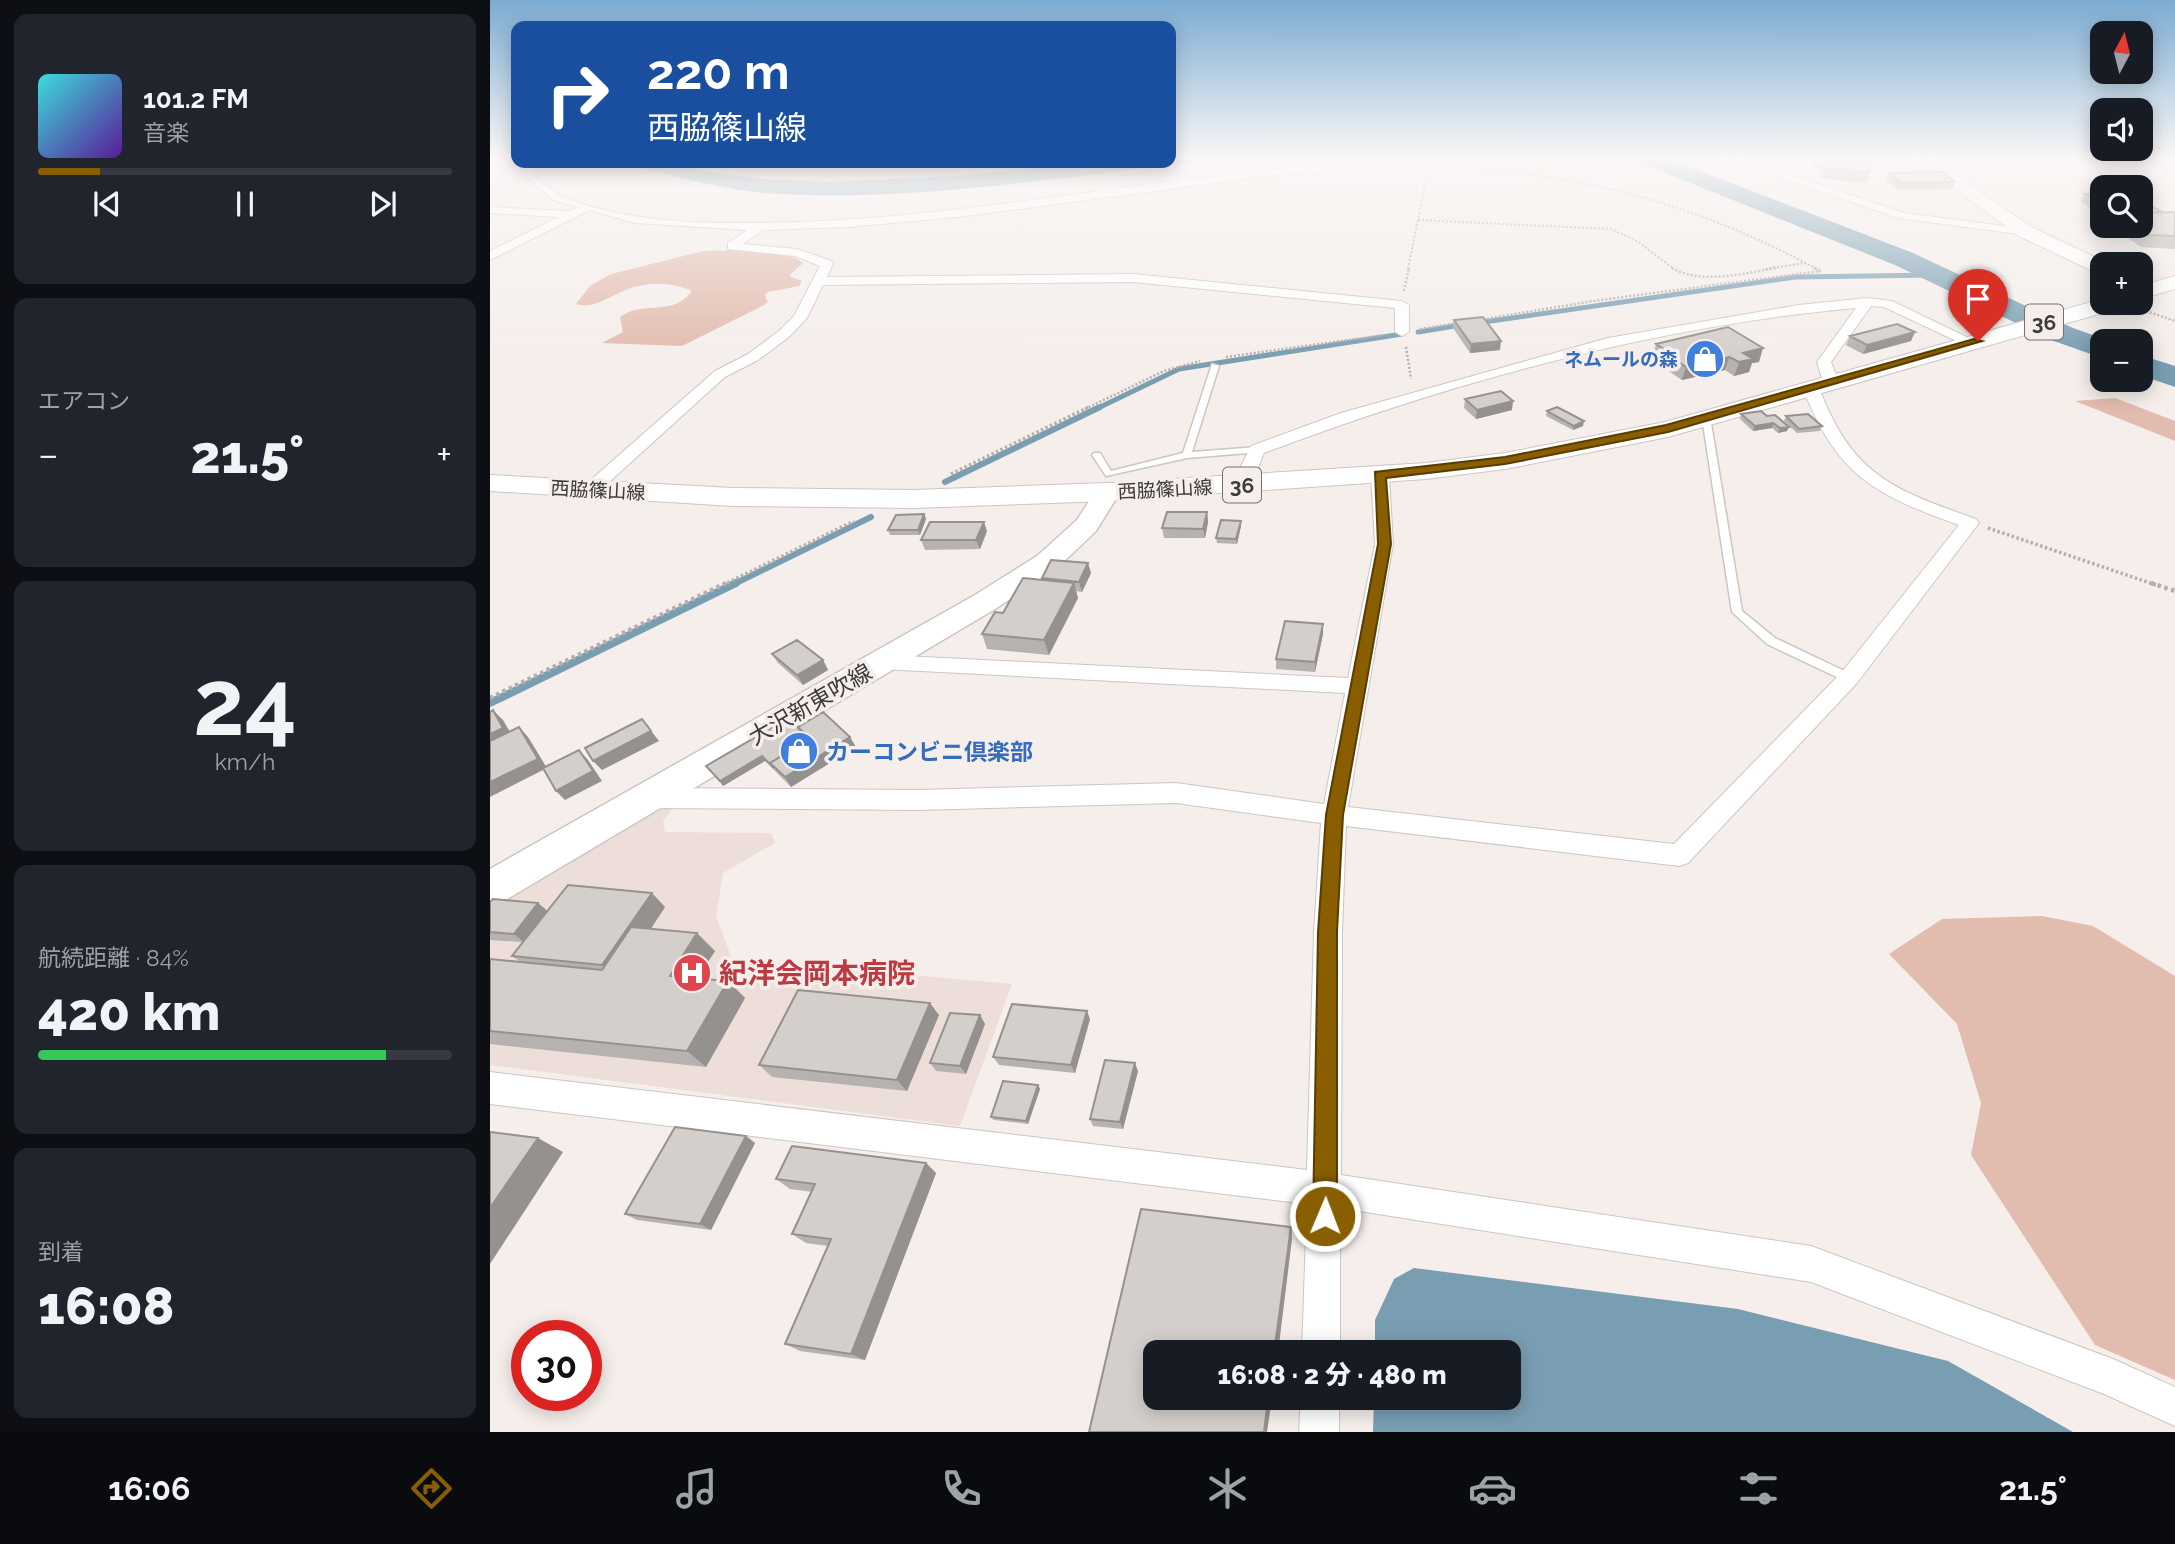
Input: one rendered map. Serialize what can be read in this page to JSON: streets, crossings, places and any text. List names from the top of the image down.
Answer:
{
  "streets": {
    "main road": ["36", "西脇篠山線", "大沢新東吹線"]
  },
  "crossings": [
    ["西脇篠山線", "大沢新東吹線"]
  ],
  "places": {
    "shop": ["ネムールの森", "カーコンビニ倶楽部"],
    "hospital": ["紀洋会岡本病院"]
  },
  "north": "top",
  "page": {
    "map_buttons": ["+", "−"],
    "turn": ["220 m", "西脇篠山線"],
    "song": ["101.2 FM", "音楽"],
    "tile": [
      "エアコン",
      ["24", "km/h"],
      ["航続距離 · 84%", "420 km"],
      ["到着", "16:08"]
    ],
    "heat": ["−", "21.5°", "+"],
    "limit": "30",
    "trip": "16:08 · 2 分 · 480 m",
    "tabs": ["16:06", "21.5°"]
  }
}
